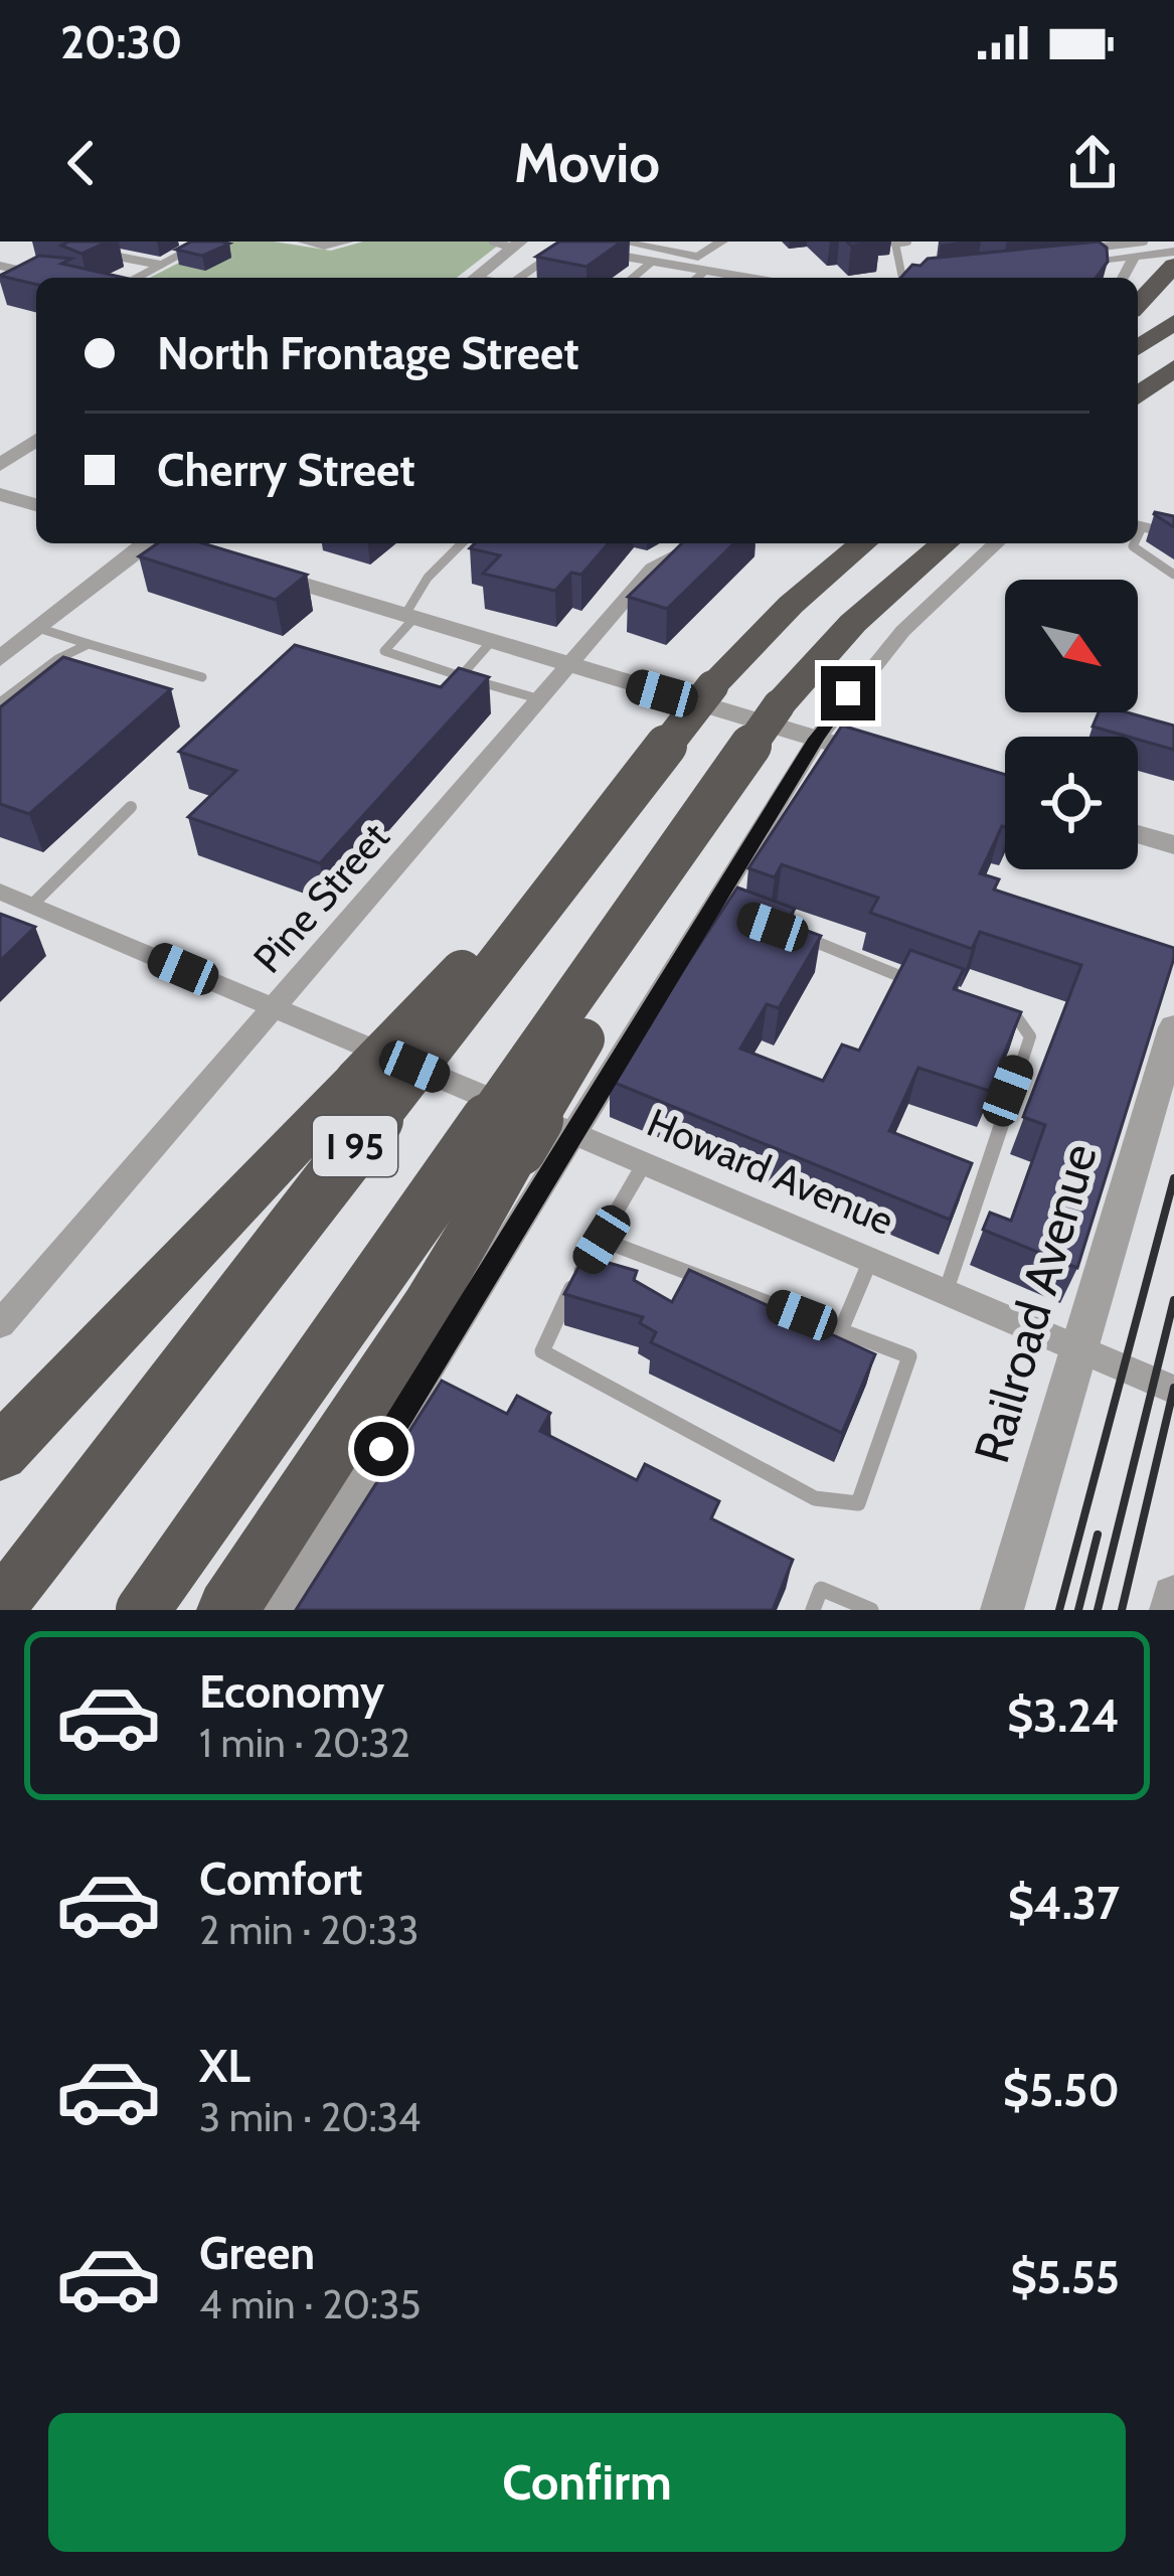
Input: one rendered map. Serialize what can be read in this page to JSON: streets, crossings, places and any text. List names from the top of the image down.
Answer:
{
  "streets": {
    "highway": ["I 95"],
    "street": ["Pine Street", "Howard Avenue", "Railroad Avenue"]
  },
  "crossings": [
    ["Pine Street", "Howard Avenue"],
    ["Howard Avenue", "Railroad Avenue"]
  ],
  "north": "bottom right",
  "page": {
    "status": "20:30",
    "header": "Movio",
    "banner": ["North Frontage Street", "Cherry Street"],
    "list": [
      {
        "name": "Economy",
        "note": "1 min · 20:32",
        "value": "$3.24"
      },
      {
        "name": "Comfort",
        "note": "2 min · 20:33",
        "value": "$4.37"
      },
      {
        "name": "XL",
        "note": "3 min · 20:34",
        "value": "$5.50"
      },
      {
        "name": "Green",
        "note": "4 min · 20:35",
        "value": "$5.55"
      }
    ],
    "buttons": "Confirm"
  }
}
